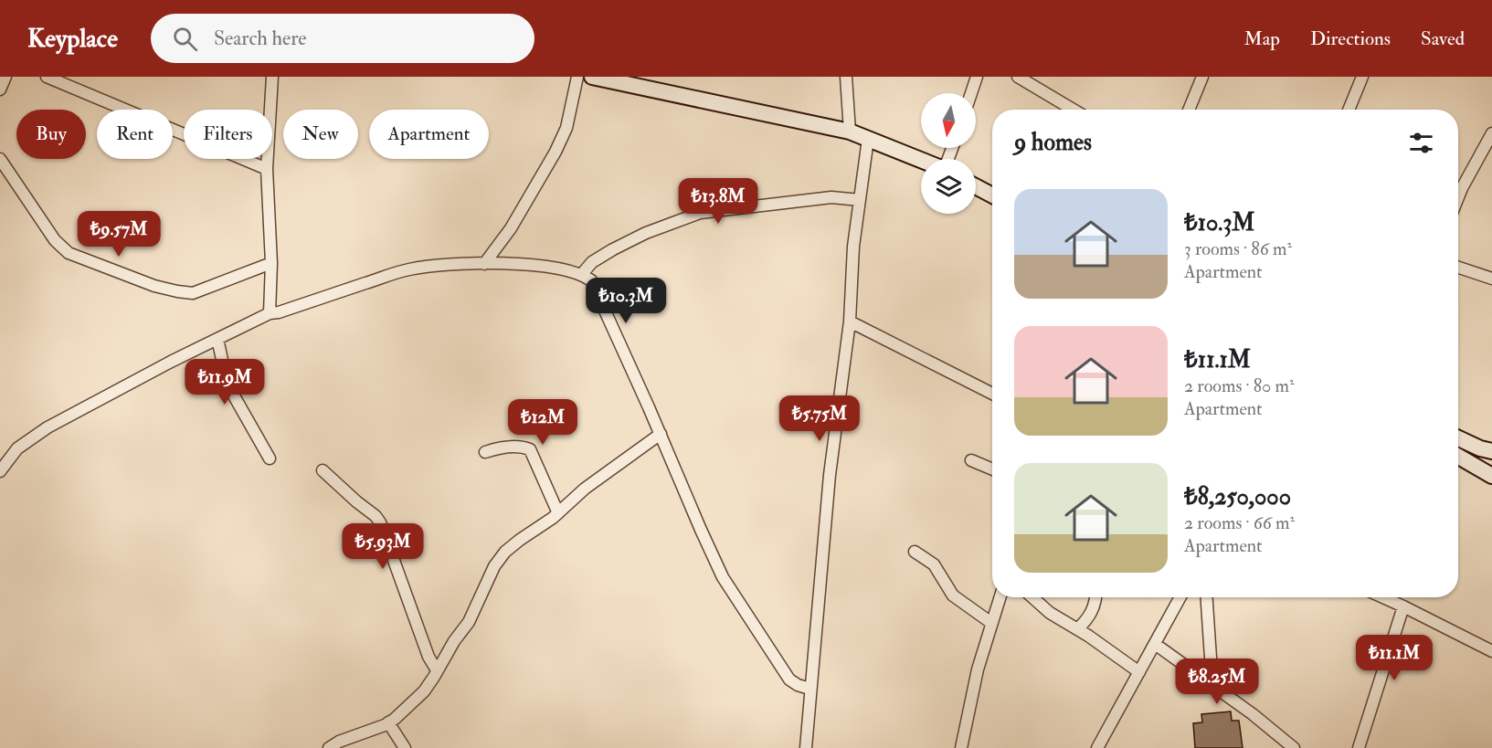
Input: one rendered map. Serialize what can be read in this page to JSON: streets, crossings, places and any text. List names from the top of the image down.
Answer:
{
  "north": "bottom",
  "page": {
    "header": "Keyplace",
    "search": "Search here",
    "nav": ["Map", "Directions", "Saved"],
    "chip": [
      "Buy",
      "Rent",
      "Filters",
      "New",
      "Apartment"
    ],
    "heading": "9 homes",
    "list": [
      {
        "name": "₺10.3M",
        "note": "3 rooms · 86 m² · Apartment"
      },
      {
        "name": "₺11.1M",
        "note": "2 rooms · 80 m² · Apartment"
      },
      {
        "name": "₺8,250,000",
        "note": "2 rooms · 66 m² · Apartment"
      }
    ],
    "price": [
      "₺13.8M",
      "₺9.57M",
      "₺10.3M",
      "₺11.9M",
      "₺5.75M",
      "₺12M",
      "₺5.93M",
      "₺11.1M",
      "₺8.25M"
    ]
  }
}
